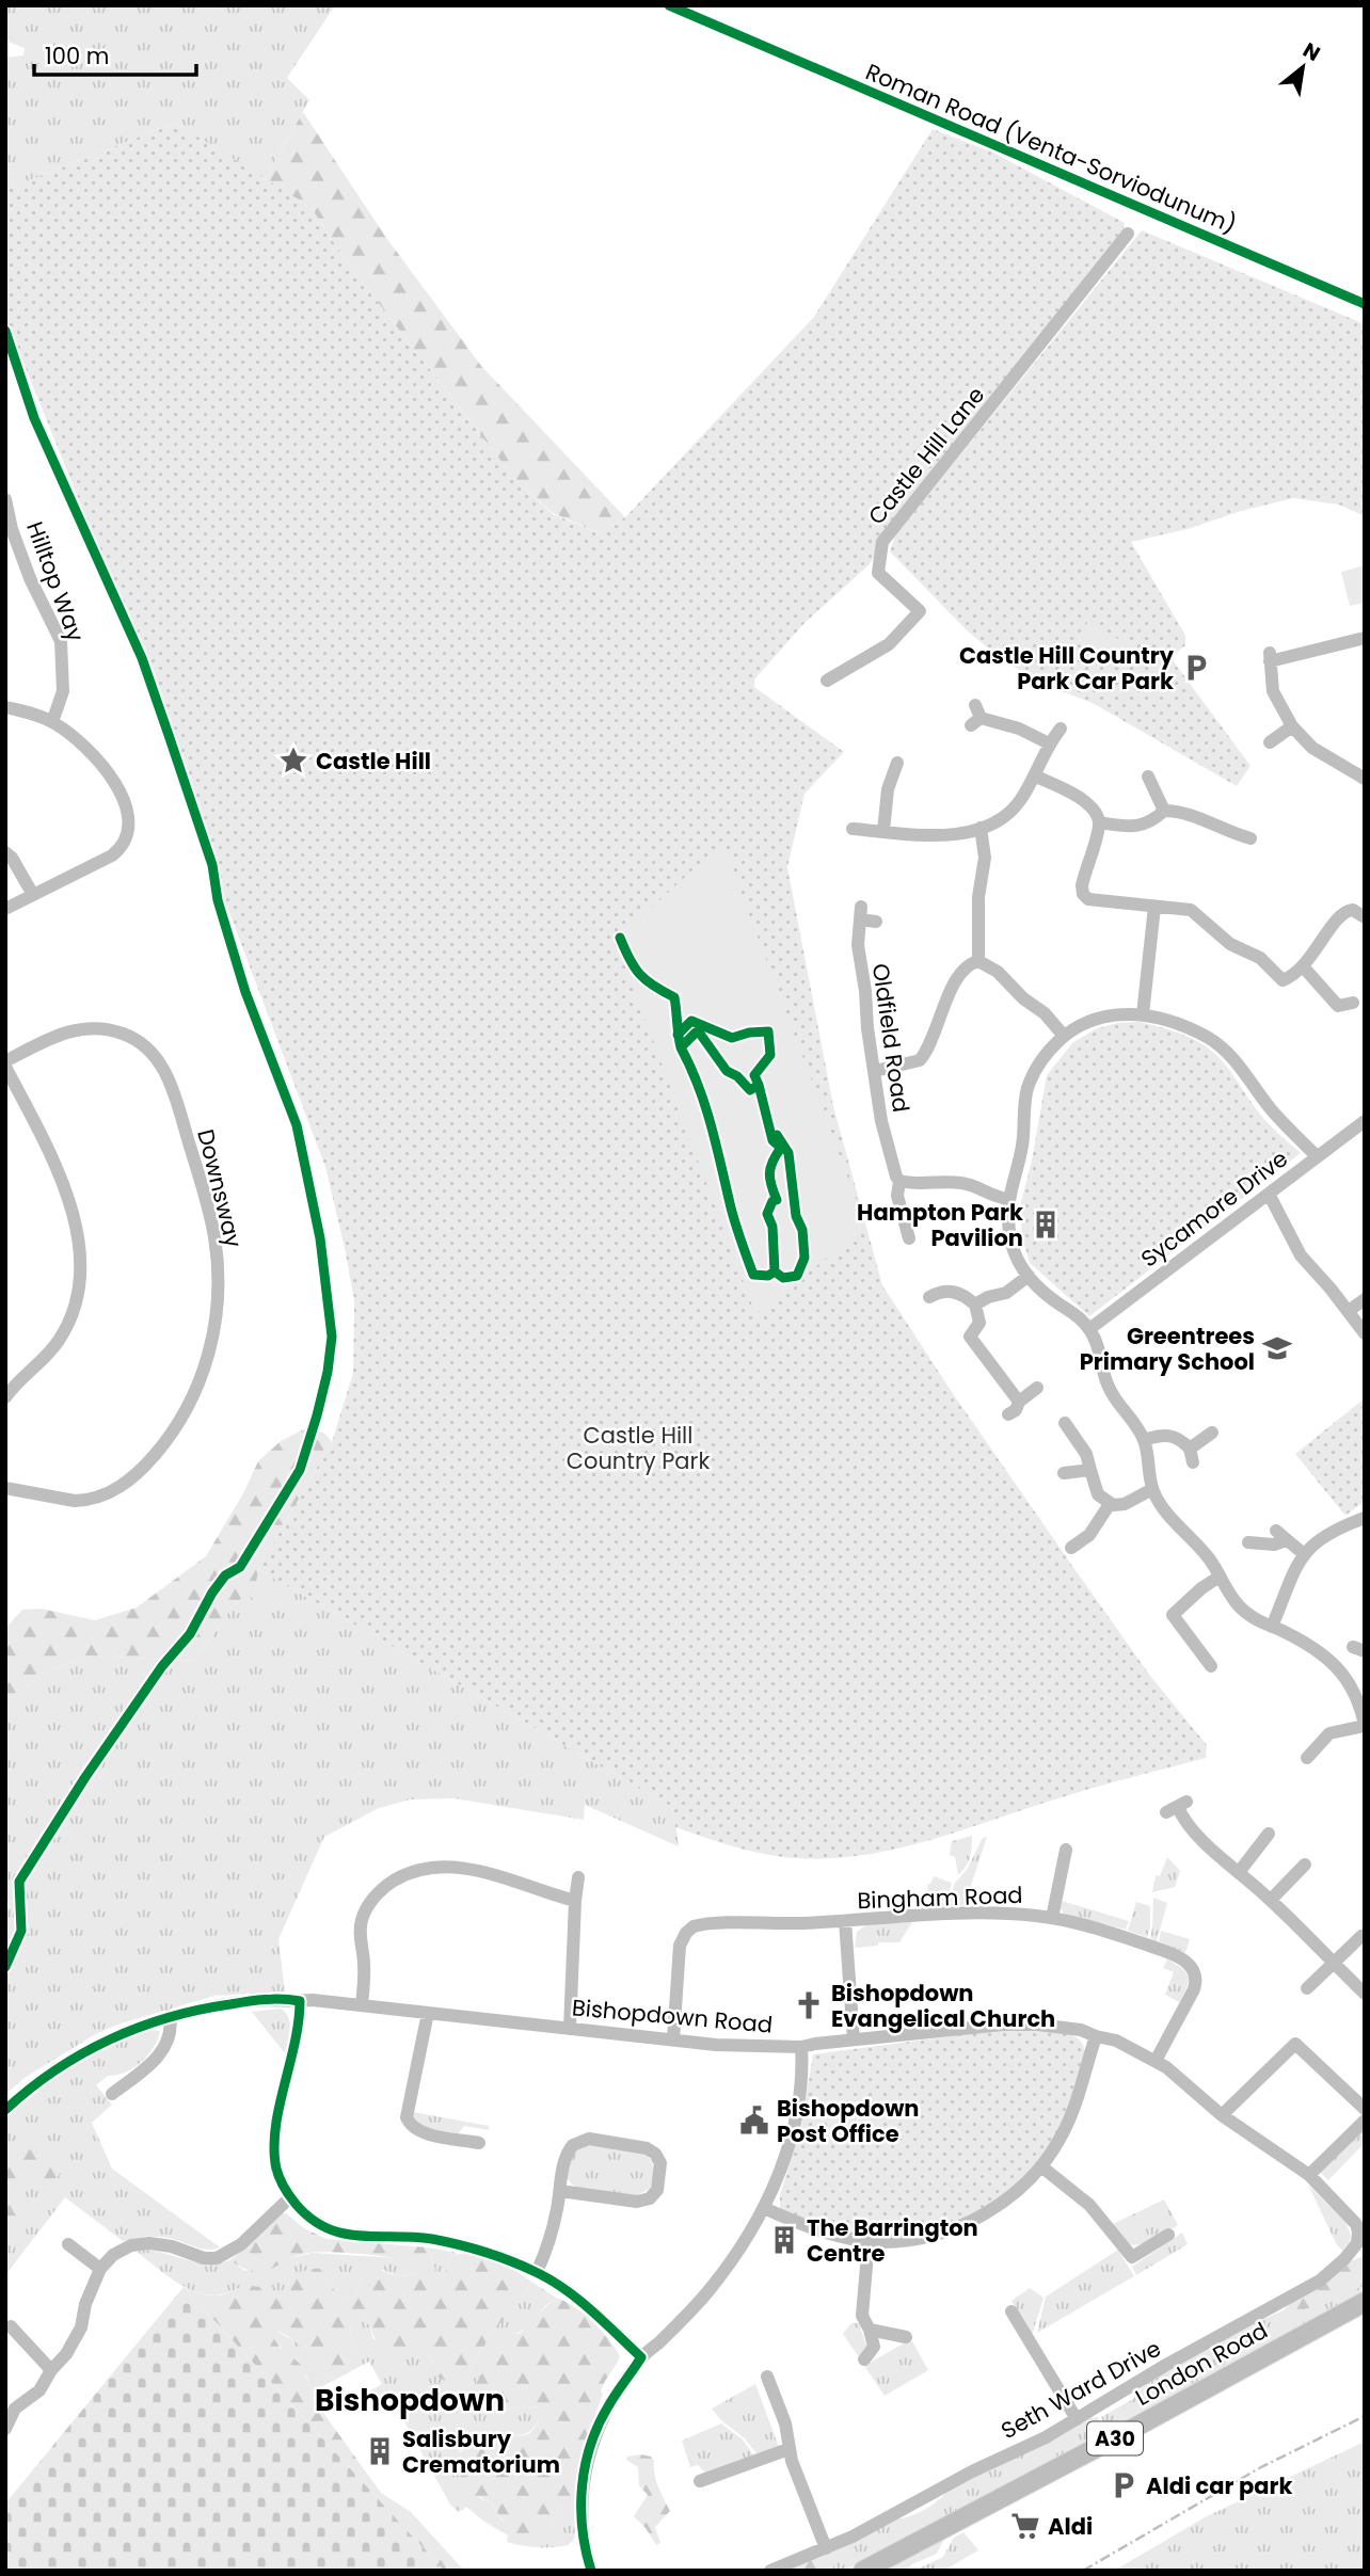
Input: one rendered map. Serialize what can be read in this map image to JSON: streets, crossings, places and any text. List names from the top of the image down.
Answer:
{
  "streets": {
    "highway": ["London Road", "A30"],
    "street": [
      "Roman Road (Venta-Sorviodunum)",
      "Castle Hill Lane",
      "Hilltop Way",
      "Oldfield Road",
      "Downsway",
      "Sycamore Drive",
      "Bingham Road",
      "Bishopdown Road",
      "Seth Ward Drive"
    ]
  },
  "crossings": [
    ["Bingham Road", "Bishopdown Road"],
    ["Bishopdown Road", "Seth Ward Drive"]
  ],
  "districts": ["Bishopdown"],
  "parks": ["Castle Hill Country Park"],
  "places": {
    "parking": ["Castle Hill Country Park Car Park", "Aldi car park"],
    "place": ["Castle Hill"],
    "building": ["Hampton Park Pavilion", "The Barrington Centre", "Salisbury Crematorium"],
    "school or university": ["Greentrees Primary School"],
    "church": ["Bishopdown Evangelical Church"],
    "public building": ["Bishopdown Post Office"],
    "supermarket": ["Aldi"]
  },
  "scale_bar": "100 m",
  "north": "top right"
}
